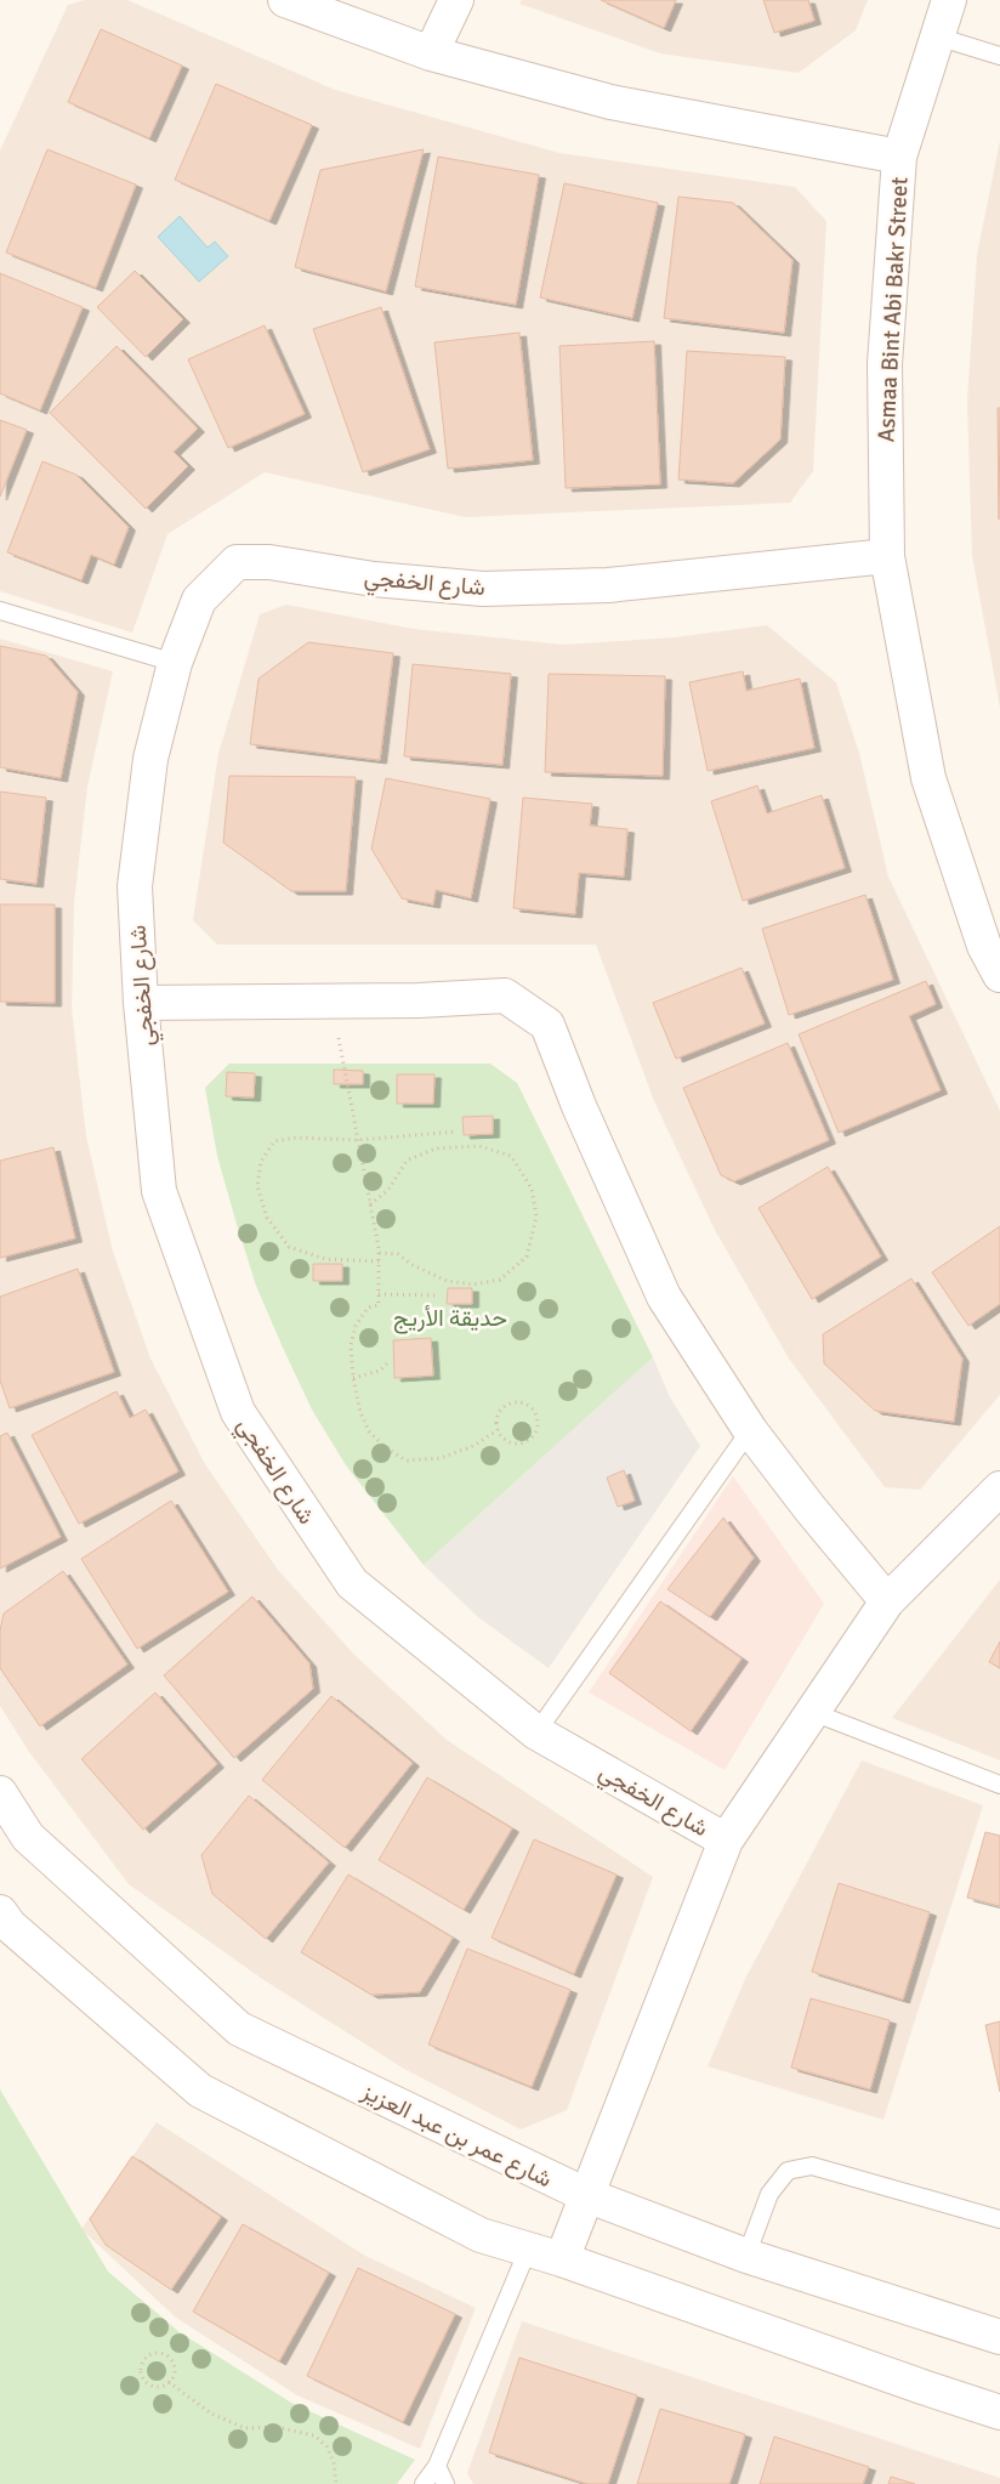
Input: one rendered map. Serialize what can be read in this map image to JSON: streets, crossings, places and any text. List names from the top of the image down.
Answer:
{
  "streets": {
    "street": ["Asmaa Bint Abi Bakr Street", "شارع الخفجي", "شارع عمر بن عبد العزيز"]
  },
  "crossings": [
    ["Asmaa Bint Abi Bakr Street", "شارع الخفجي"]
  ],
  "parks": ["حديقة الأريج"]
}
